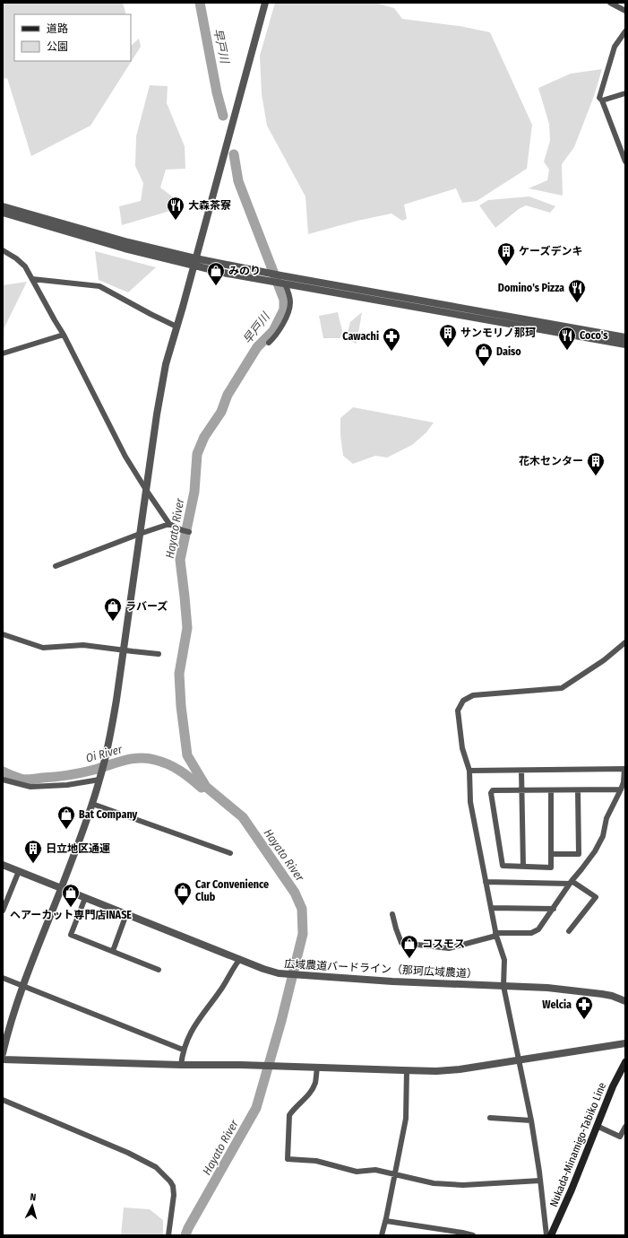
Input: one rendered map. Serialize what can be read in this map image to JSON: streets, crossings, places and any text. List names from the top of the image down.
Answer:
{
  "streets": {
    "main road": ["Nukada-Minamigo-Tabiko Line"],
    "street": ["広域農道バードライン（那珂広域農道）"]
  },
  "water": ["早戸川", "Hayato River", "Oi River"],
  "places": {
    "restaurant": ["大森茶寮", "Domino's Pizza", "Coco's"],
    "building": [
      "ケーズデンキ",
      "サンモリノ那珂",
      "花木センター",
      "日立地区通運"
    ],
    "shop": [
      "みのり",
      "Daiso",
      "ラバーズ",
      "Bat Company",
      "Car Convenience Club",
      "ヘアーカット専門店INASE",
      "コスモス"
    ],
    "pharmacy": ["Cawachi", "Welcia"]
  },
  "legend": ["道路", "公園"],
  "north": "top"
}
